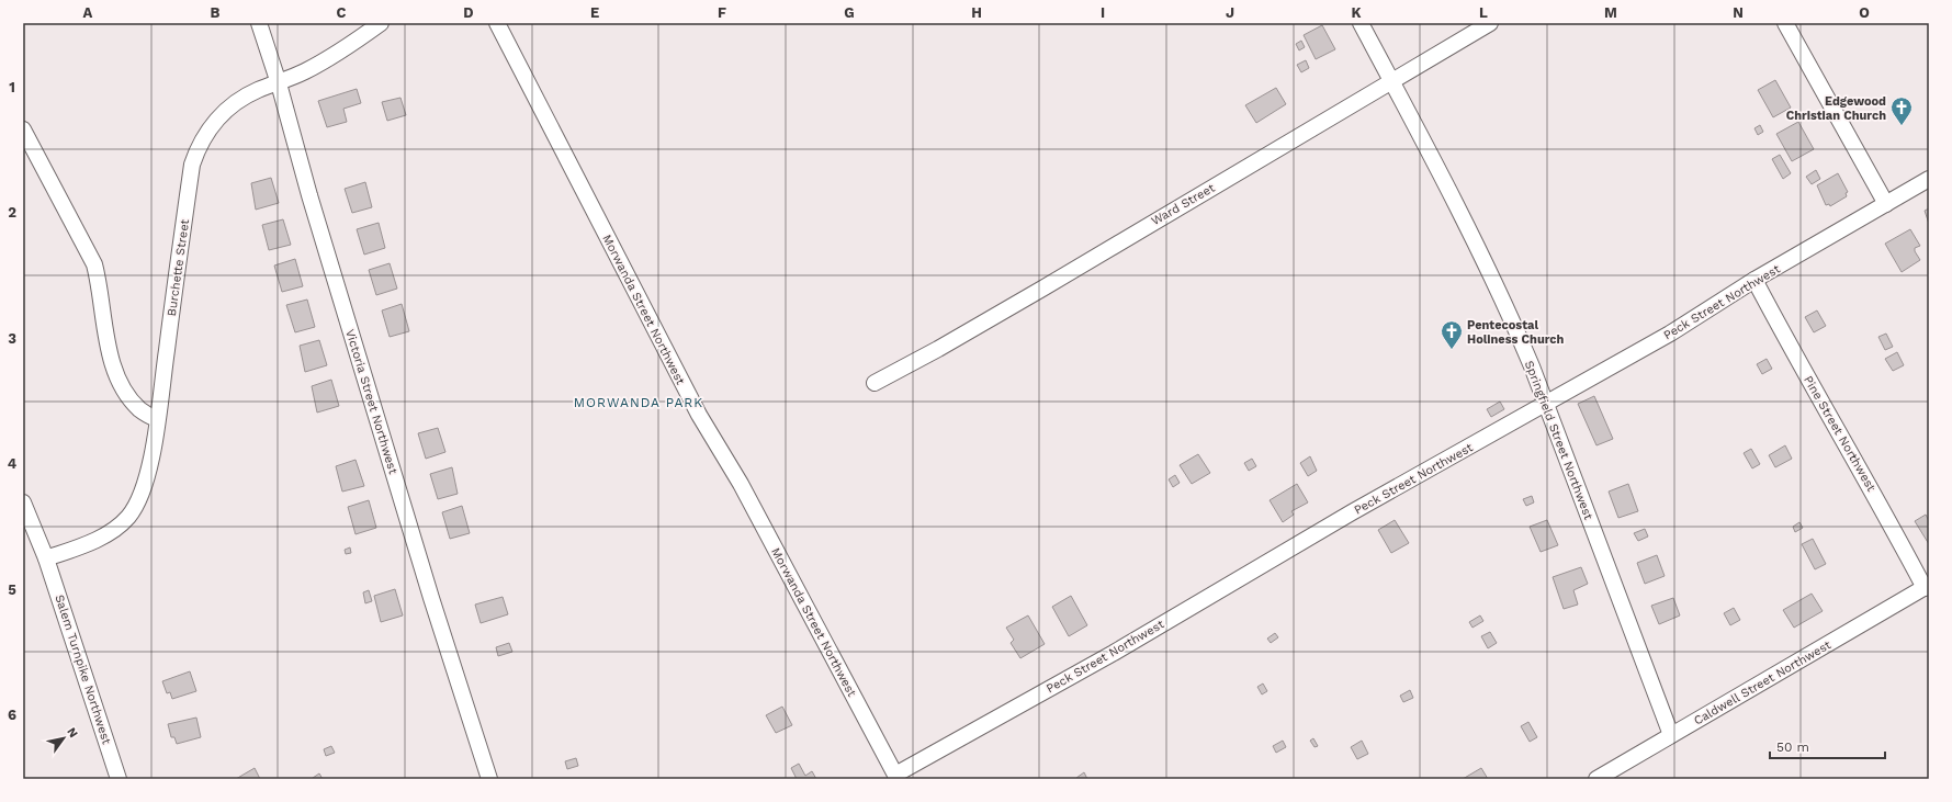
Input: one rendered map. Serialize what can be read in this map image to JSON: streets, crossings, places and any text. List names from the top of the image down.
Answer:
{
  "streets": {
    "street": [
      "Ward Street",
      "Burchette Street",
      "Peck Street Northwest",
      "Morwanda Street Northwest",
      "Victoria Street Northwest",
      "Pine Street Northwest",
      "Springfield Street Northwest",
      "Salem Turnpike Northwest",
      "Caldwell Street Northwest"
    ]
  },
  "crossings": [
    ["Ward Street", "Springfield Street Northwest"],
    ["Burchette Street", "Victoria Street Northwest"],
    ["Burchette Street", "Salem Turnpike Northwest"],
    ["Peck Street Northwest", "Morwanda Street Northwest"],
    ["Peck Street Northwest", "Pine Street Northwest"],
    ["Peck Street Northwest", "Springfield Street Northwest"],
    ["Pine Street Northwest", "Caldwell Street Northwest"],
    ["Springfield Street Northwest", "Caldwell Street Northwest"]
  ],
  "districts": ["MORWANDA PARK"],
  "places": {
    "church": ["Edgewood Christian Church", "Pentecostal Holiness Church"]
  },
  "scale_bar": "50 m",
  "north": "top right",
  "grid": {
    "columns": [
      "A",
      "B",
      "C",
      "D",
      "E",
      "F",
      "G",
      "H",
      "I",
      "J",
      "K",
      "L",
      "M",
      "N",
      "O"
    ],
    "rows": [
      "1",
      "2",
      "3",
      "4",
      "5",
      "6"
    ]
  }
}
